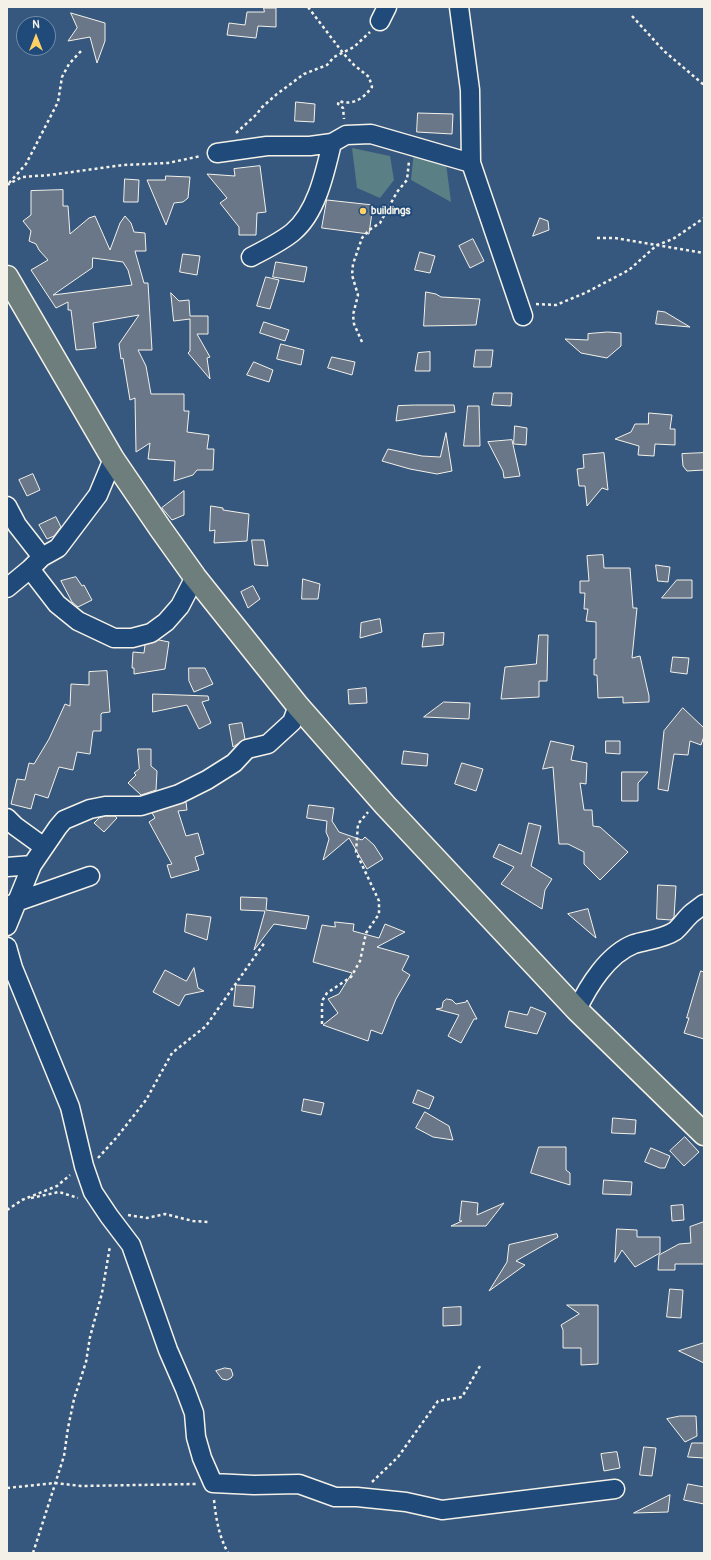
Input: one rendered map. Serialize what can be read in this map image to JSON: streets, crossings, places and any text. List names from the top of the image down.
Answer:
{
  "places": ["buildings"],
  "north": "top"
}
